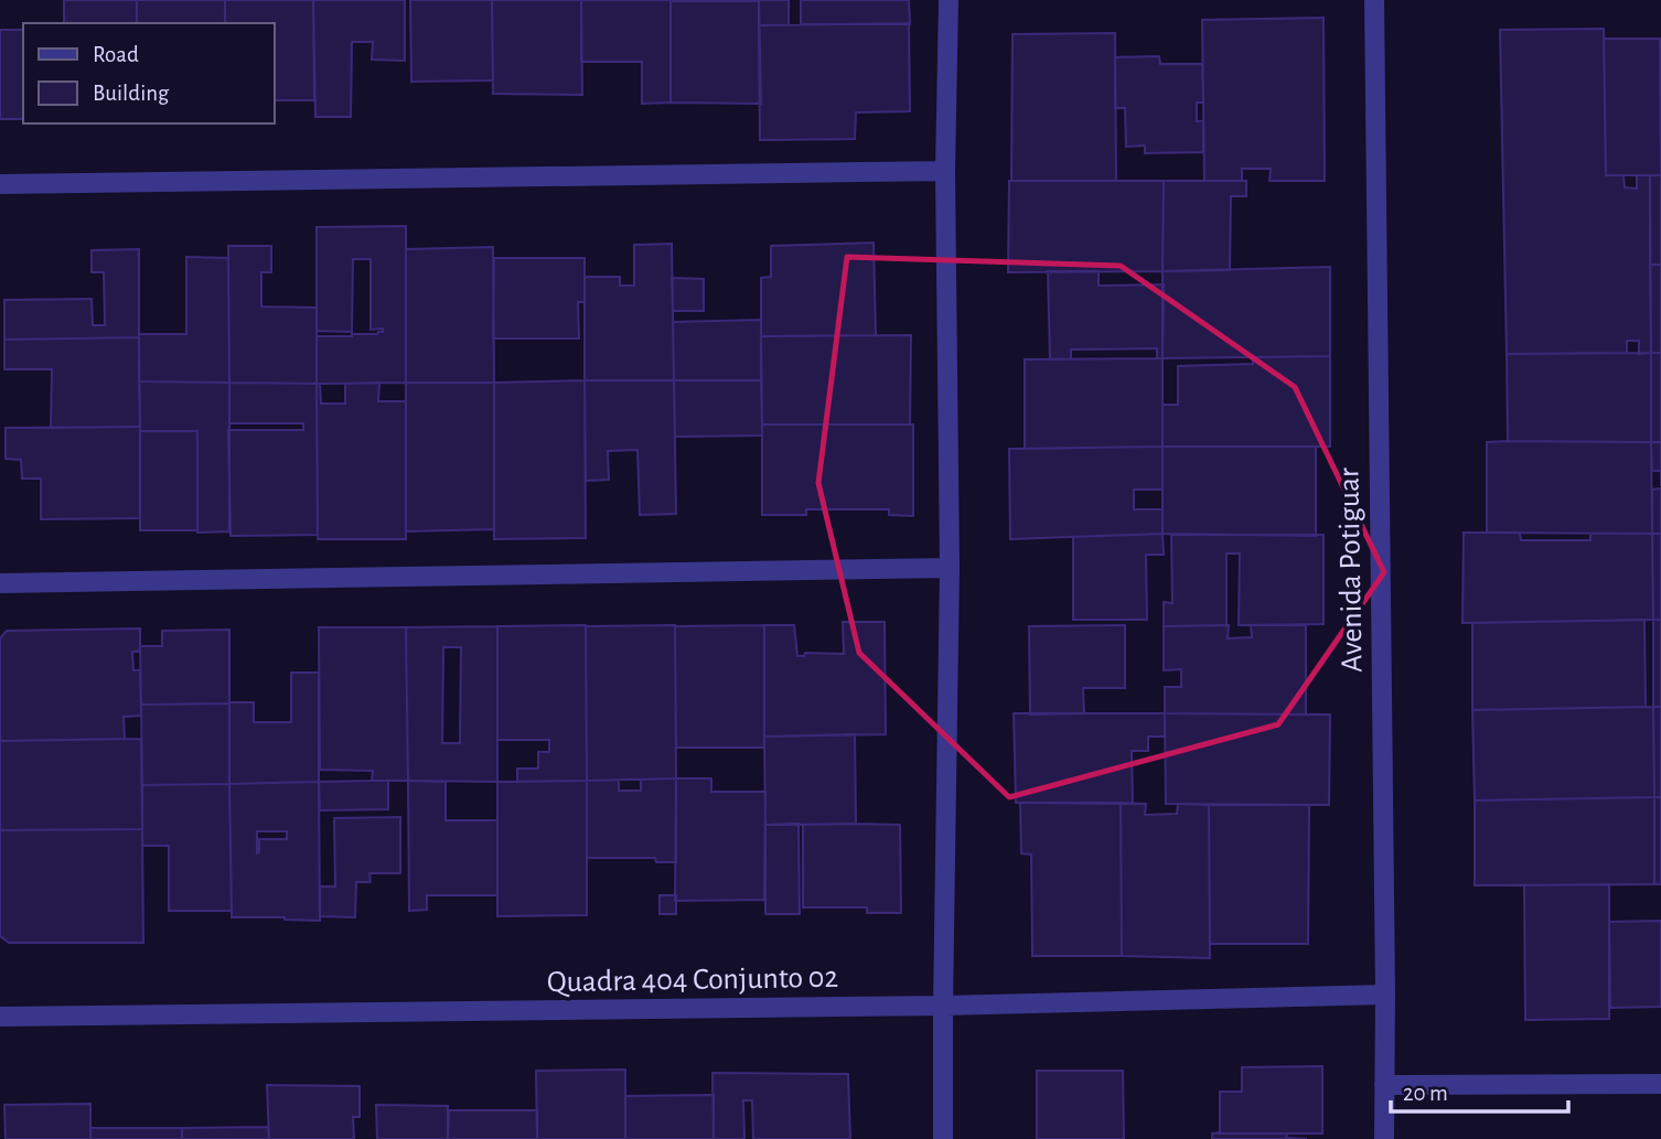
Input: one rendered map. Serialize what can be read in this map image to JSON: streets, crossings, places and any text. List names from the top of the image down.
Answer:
{
  "streets": {
    "street": ["Avenida Potiguar", "Quadra 404 Conjunto 02"]
  },
  "crossings": [
    ["Avenida Potiguar", "Quadra 404 Conjunto 02"]
  ],
  "legend": ["Road", "Building"],
  "scale_bar": "20 m"
}
